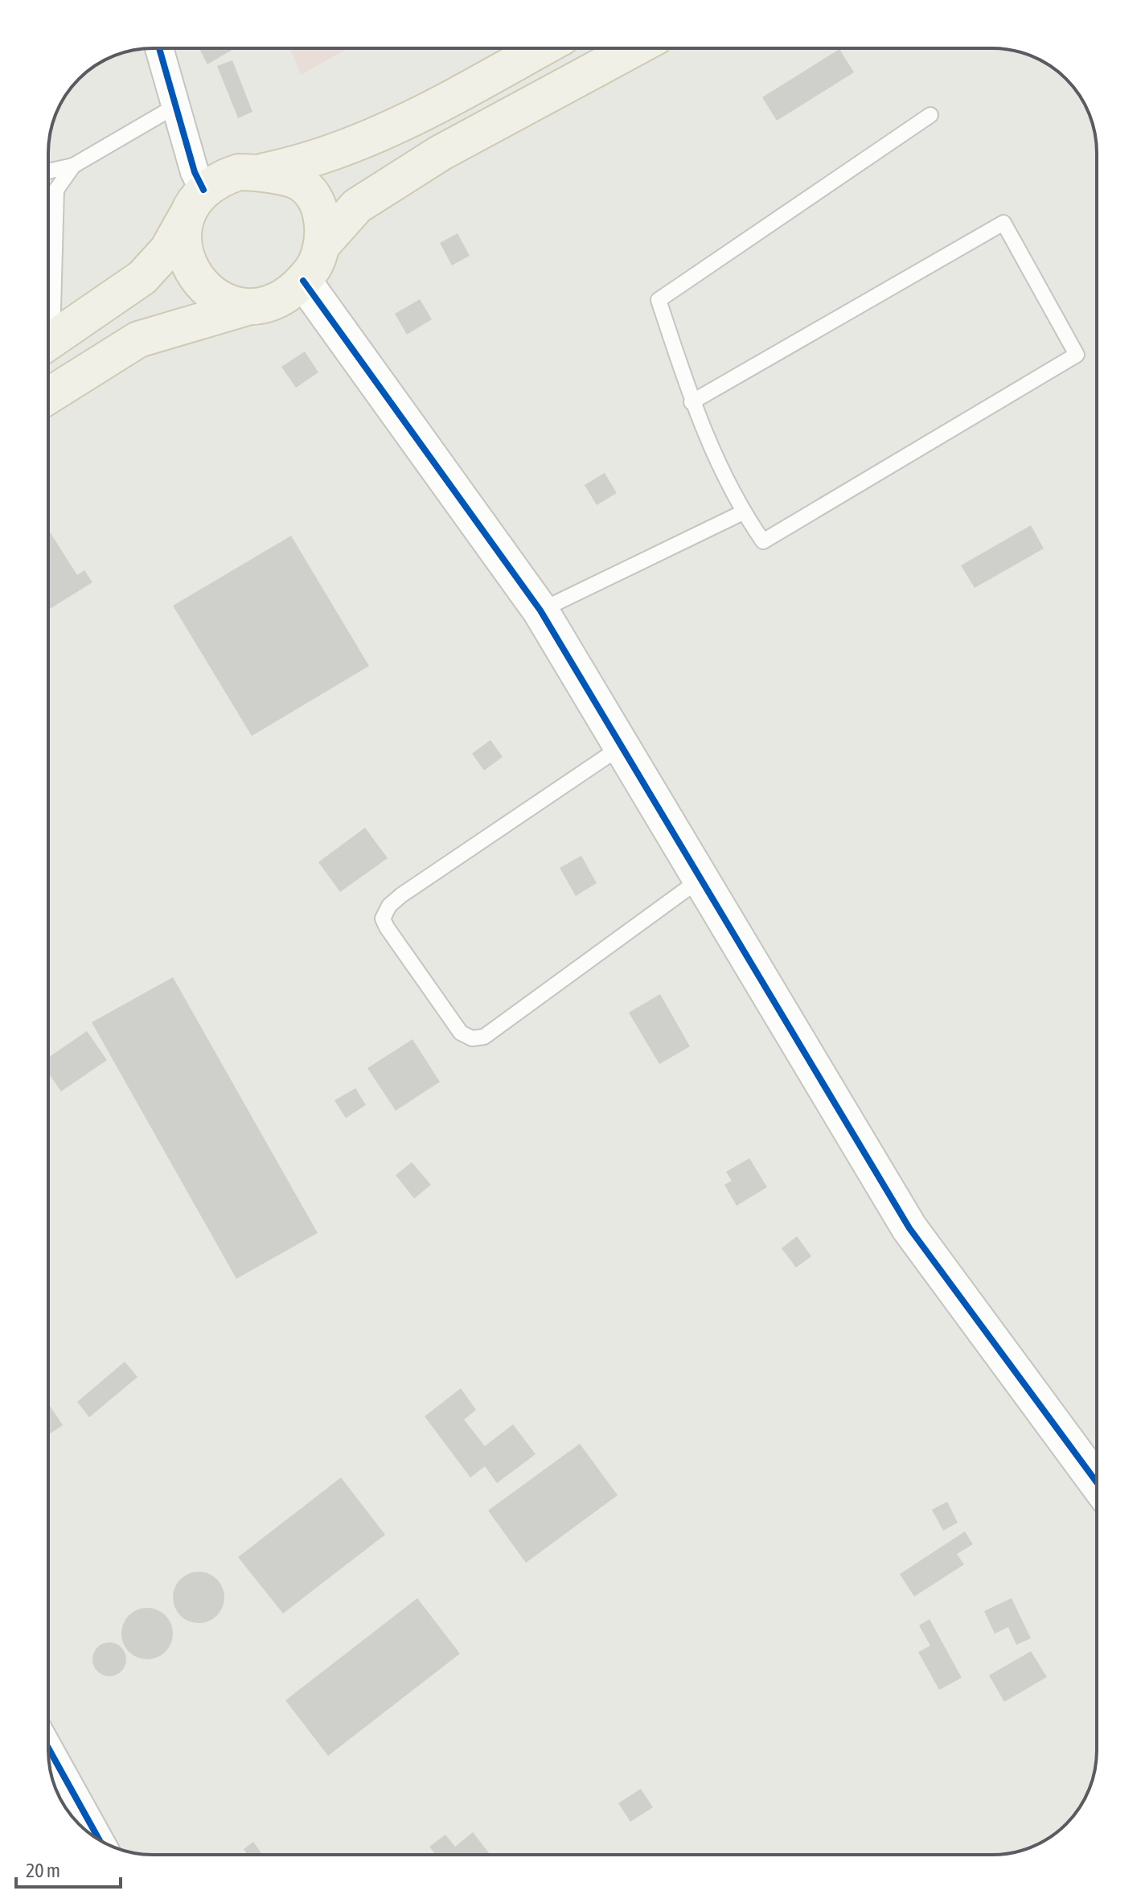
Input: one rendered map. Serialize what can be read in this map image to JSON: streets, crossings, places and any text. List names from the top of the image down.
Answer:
{
  "scale_bar": "20 m"
}
